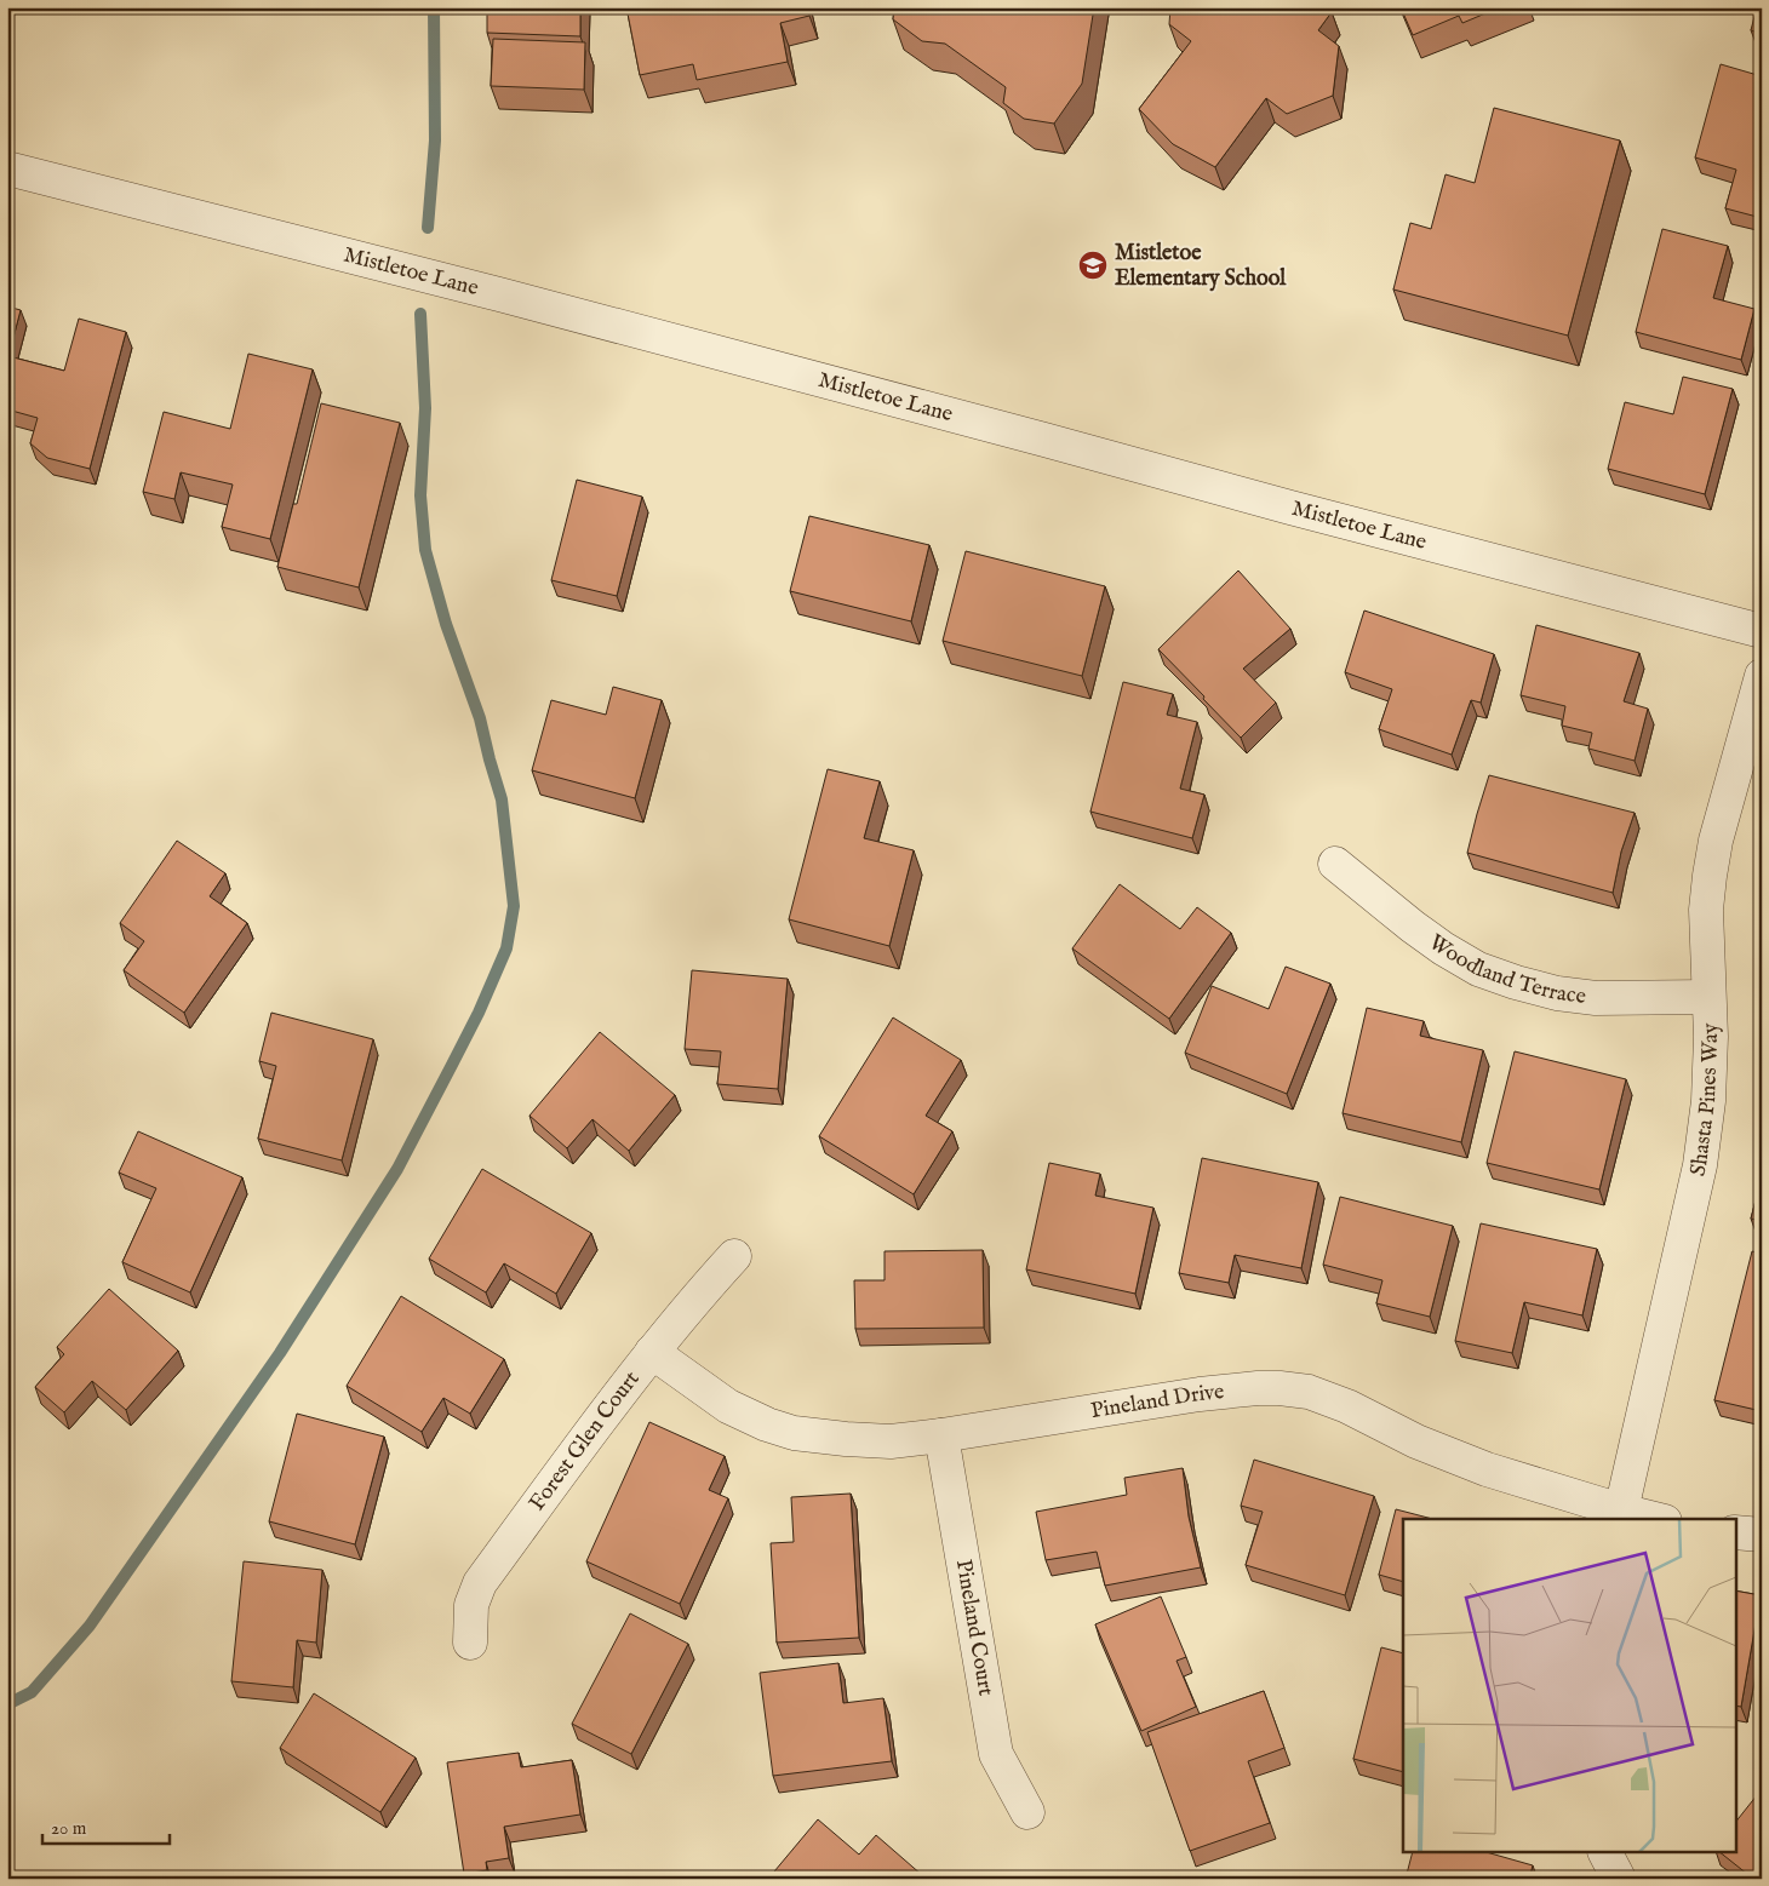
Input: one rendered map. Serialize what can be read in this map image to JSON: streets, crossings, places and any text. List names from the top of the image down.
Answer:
{
  "streets": {
    "street": [
      "Mistletoe Lane",
      "Woodland Terrace",
      "Shasta Pines Way",
      "Pineland Drive",
      "Forest Glen Court",
      "Pineland Court"
    ]
  },
  "crossings": [
    ["Woodland Terrace", "Shasta Pines Way"],
    ["Shasta Pines Way", "Pineland Drive"],
    ["Pineland Drive", "Forest Glen Court"],
    ["Pineland Drive", "Pineland Court"]
  ],
  "places": {
    "school or university": ["Mistletoe Elementary School"]
  },
  "scale_bar": "20 m"
}
